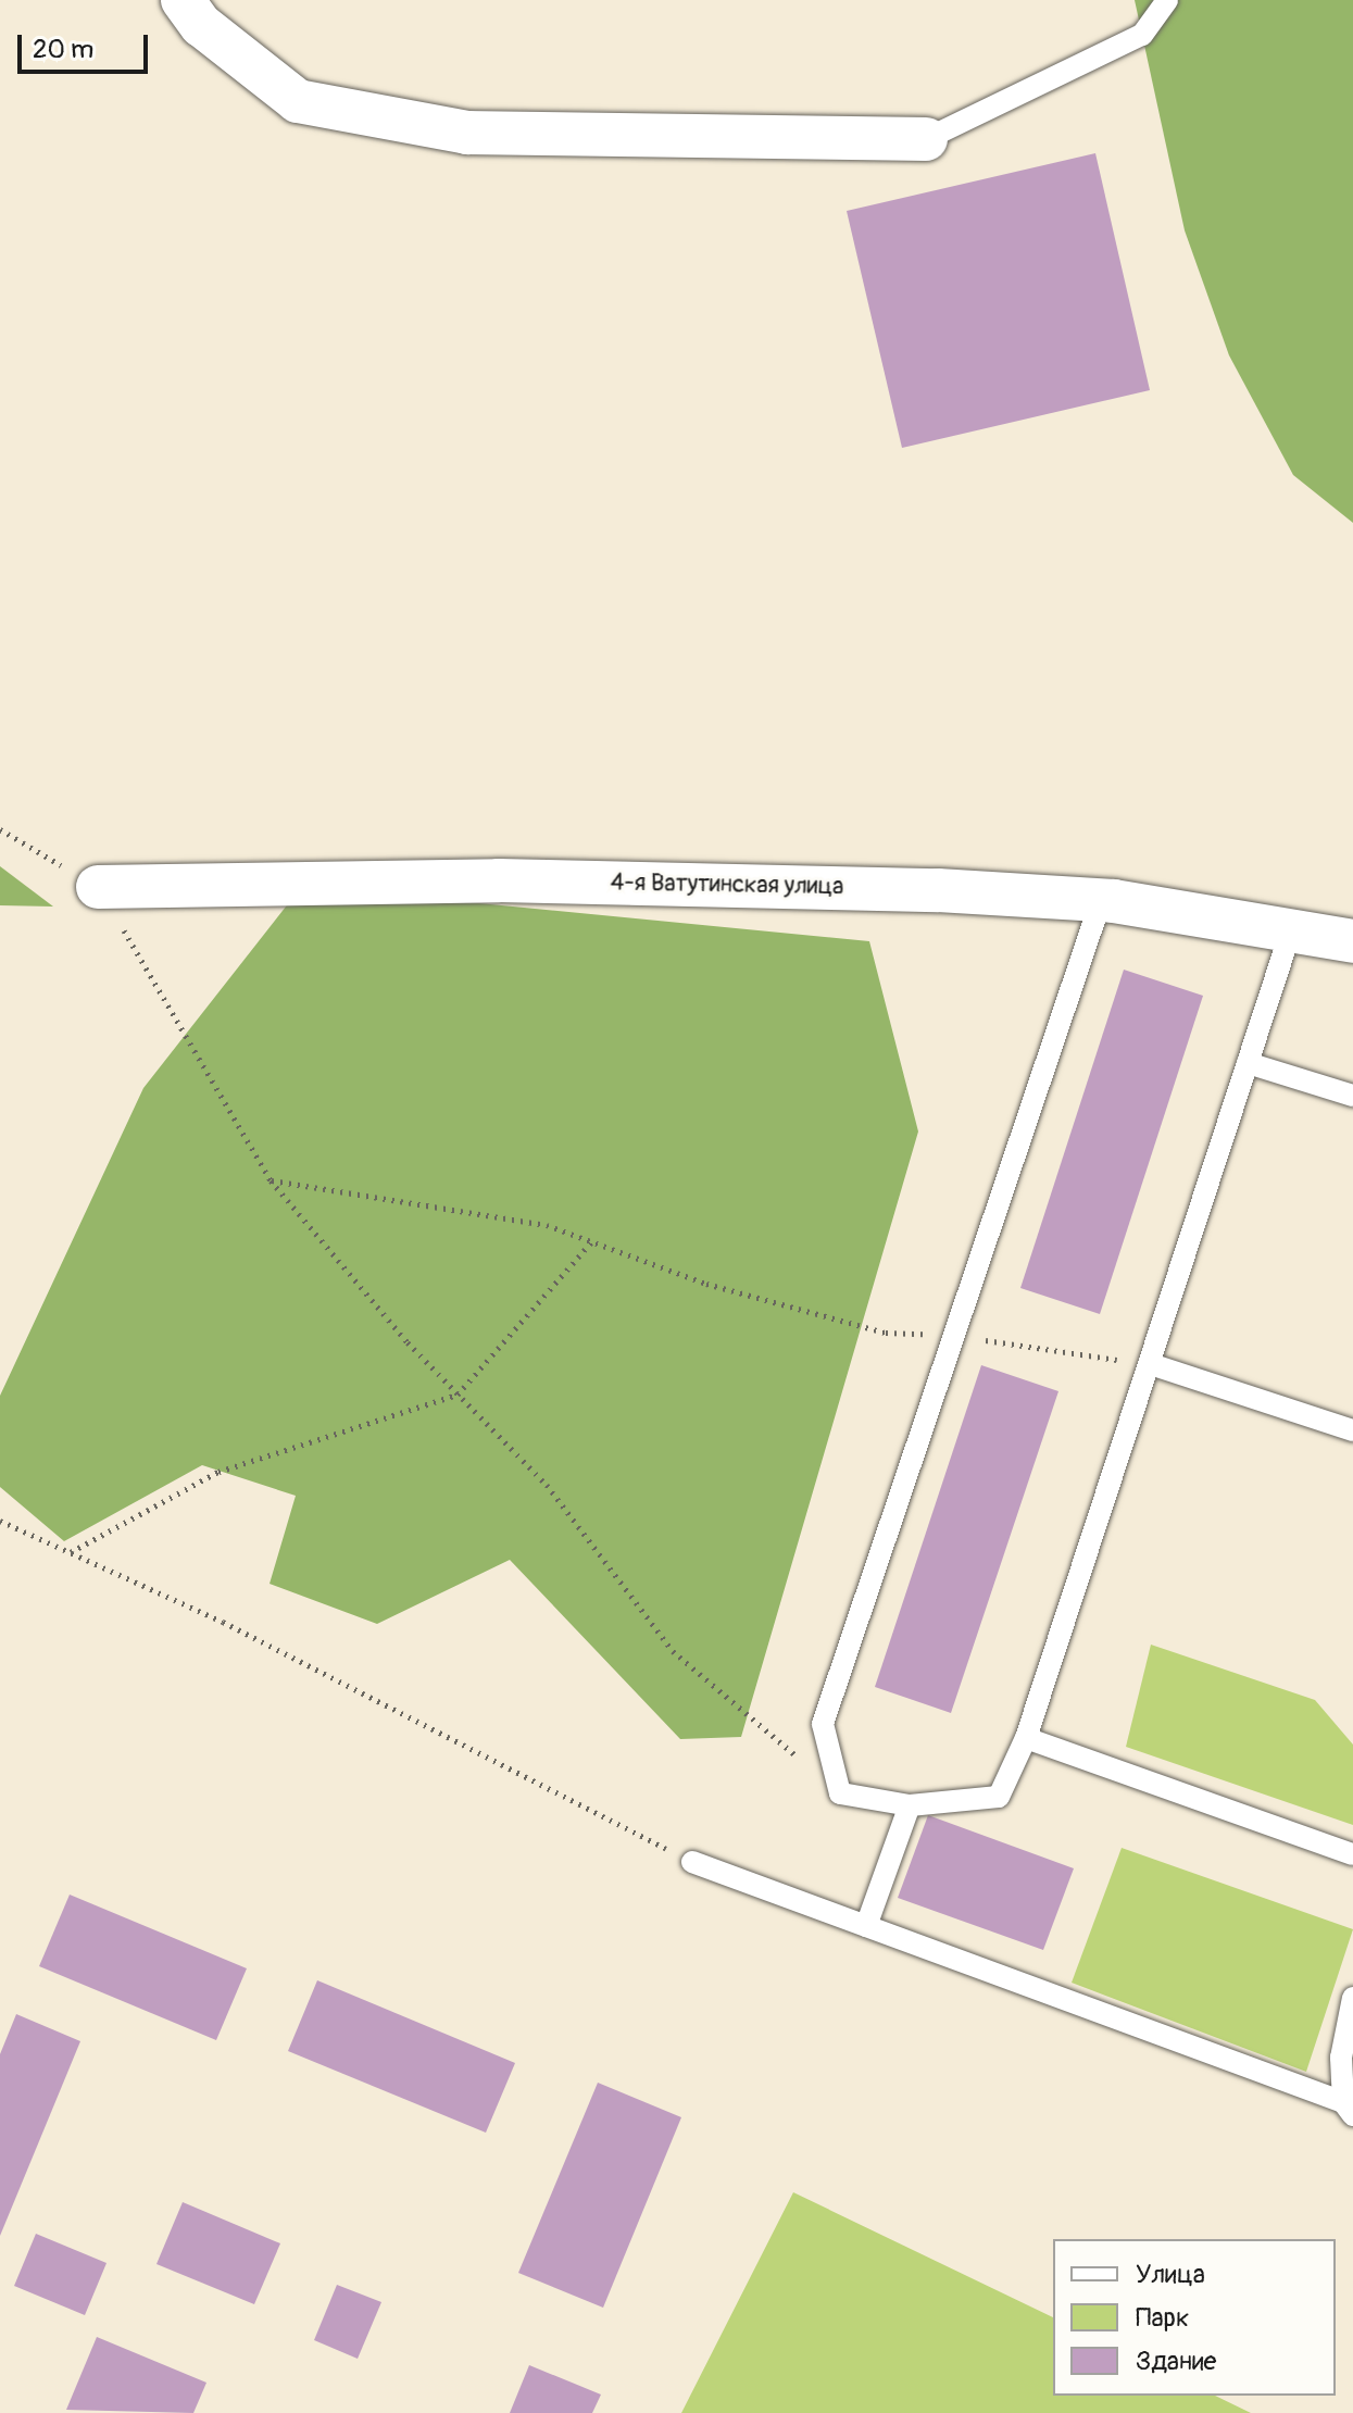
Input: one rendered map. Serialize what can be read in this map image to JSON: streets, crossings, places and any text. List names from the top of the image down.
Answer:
{
  "streets": {
    "street": ["4-я Ватутинская улица"]
  },
  "legend": ["Улица", "Парк", "Здание"],
  "scale_bar": "20 m"
}
